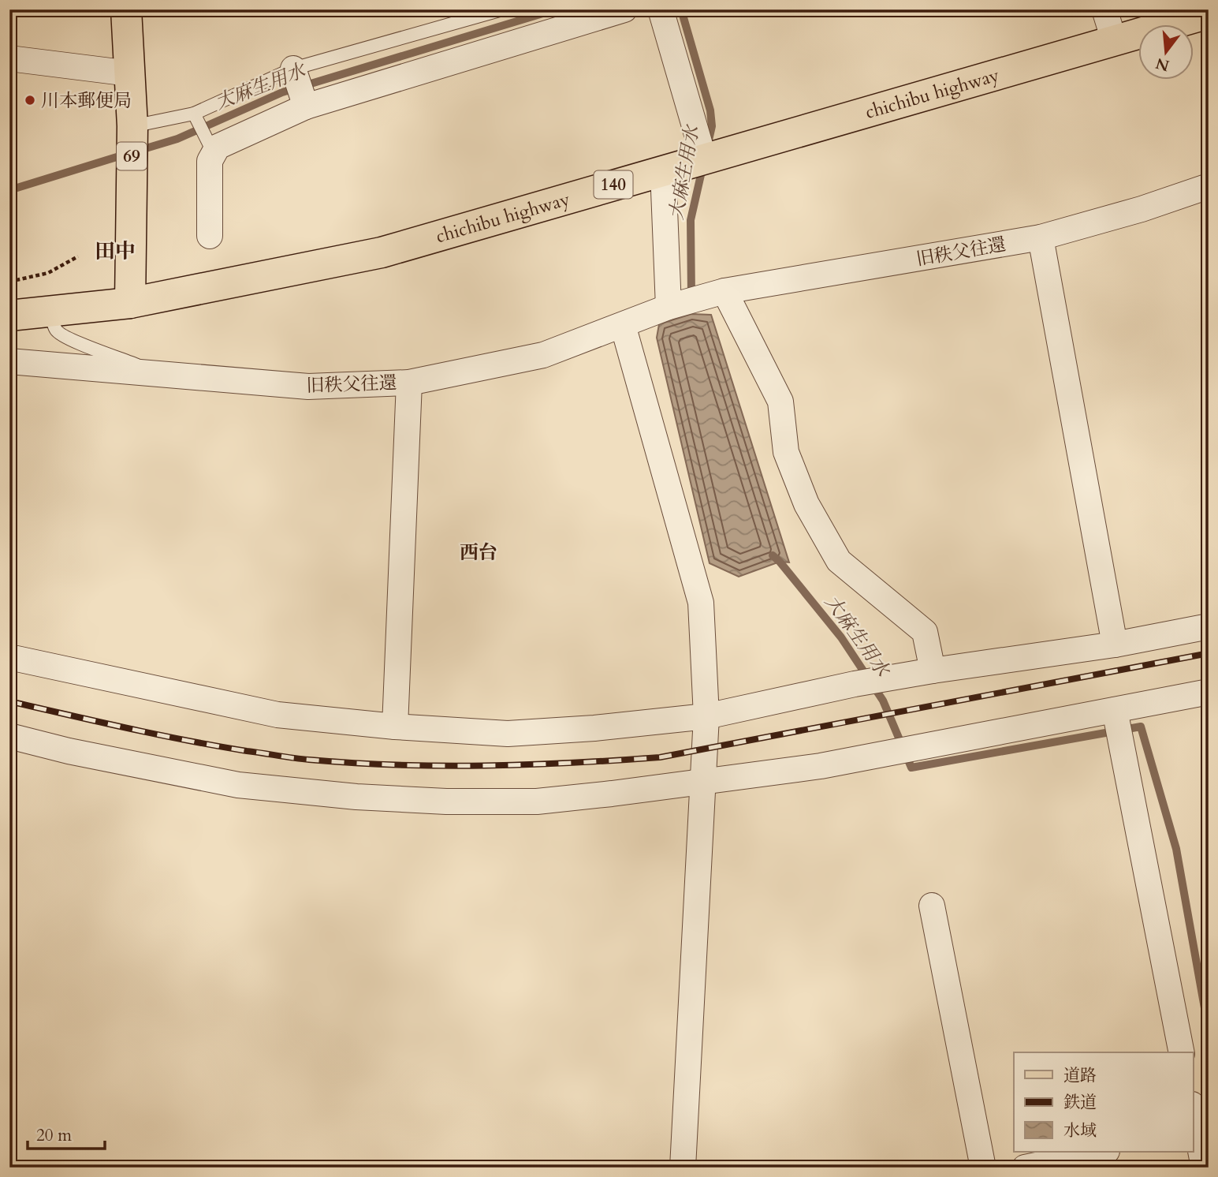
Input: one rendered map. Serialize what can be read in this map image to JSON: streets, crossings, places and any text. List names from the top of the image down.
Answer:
{
  "streets": {
    "main road": ["chichibu highway", "69", "140"],
    "street": ["旧秩父往還"]
  },
  "crossings": [
    ["chichibu highway", "69"]
  ],
  "districts": ["田中", "西台"],
  "water": ["大麻生用水"],
  "places": ["川本郵便局"],
  "legend": ["道路", "鉄道", "水域"],
  "scale_bar": "20 m",
  "north": "bottom"
}
